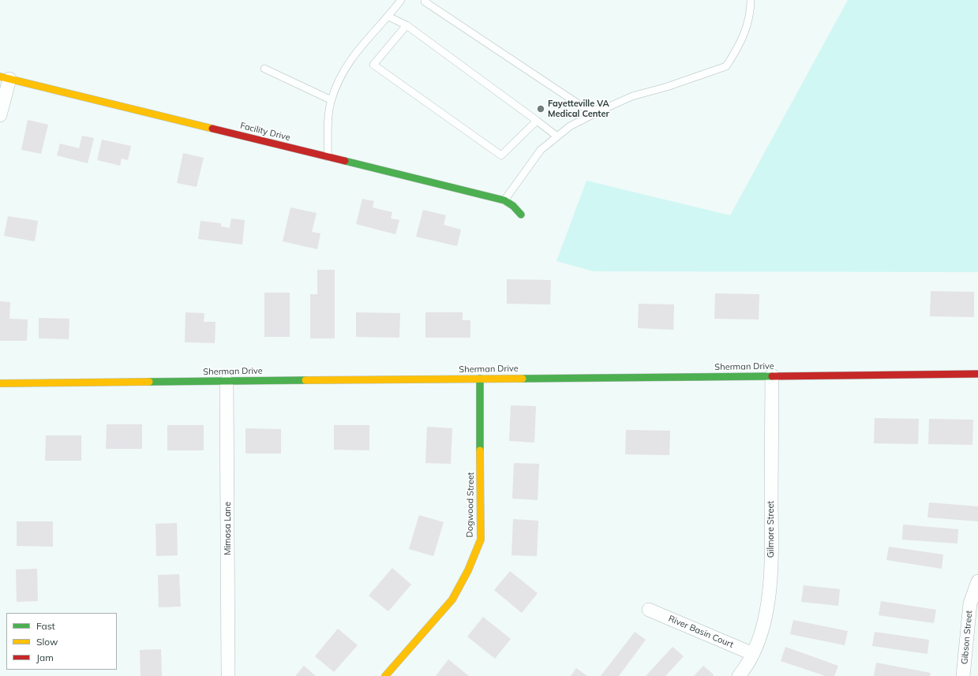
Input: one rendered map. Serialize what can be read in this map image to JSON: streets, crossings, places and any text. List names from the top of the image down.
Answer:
{
  "streets": {
    "street": [
      "Facility Drive",
      "Sherman Drive",
      "Dogwood Street",
      "Mimosa Lane",
      "Gilmore Street",
      "River Basin Court",
      "Gibson Street"
    ]
  },
  "crossings": [
    ["Sherman Drive", "Dogwood Street"],
    ["Sherman Drive", "Mimosa Lane"],
    ["Sherman Drive", "Gilmore Street"],
    ["Gilmore Street", "River Basin Court"]
  ],
  "places": ["Fayetteville VA Medical Center"],
  "legend": ["Fast", "Slow", "Jam"]
}
